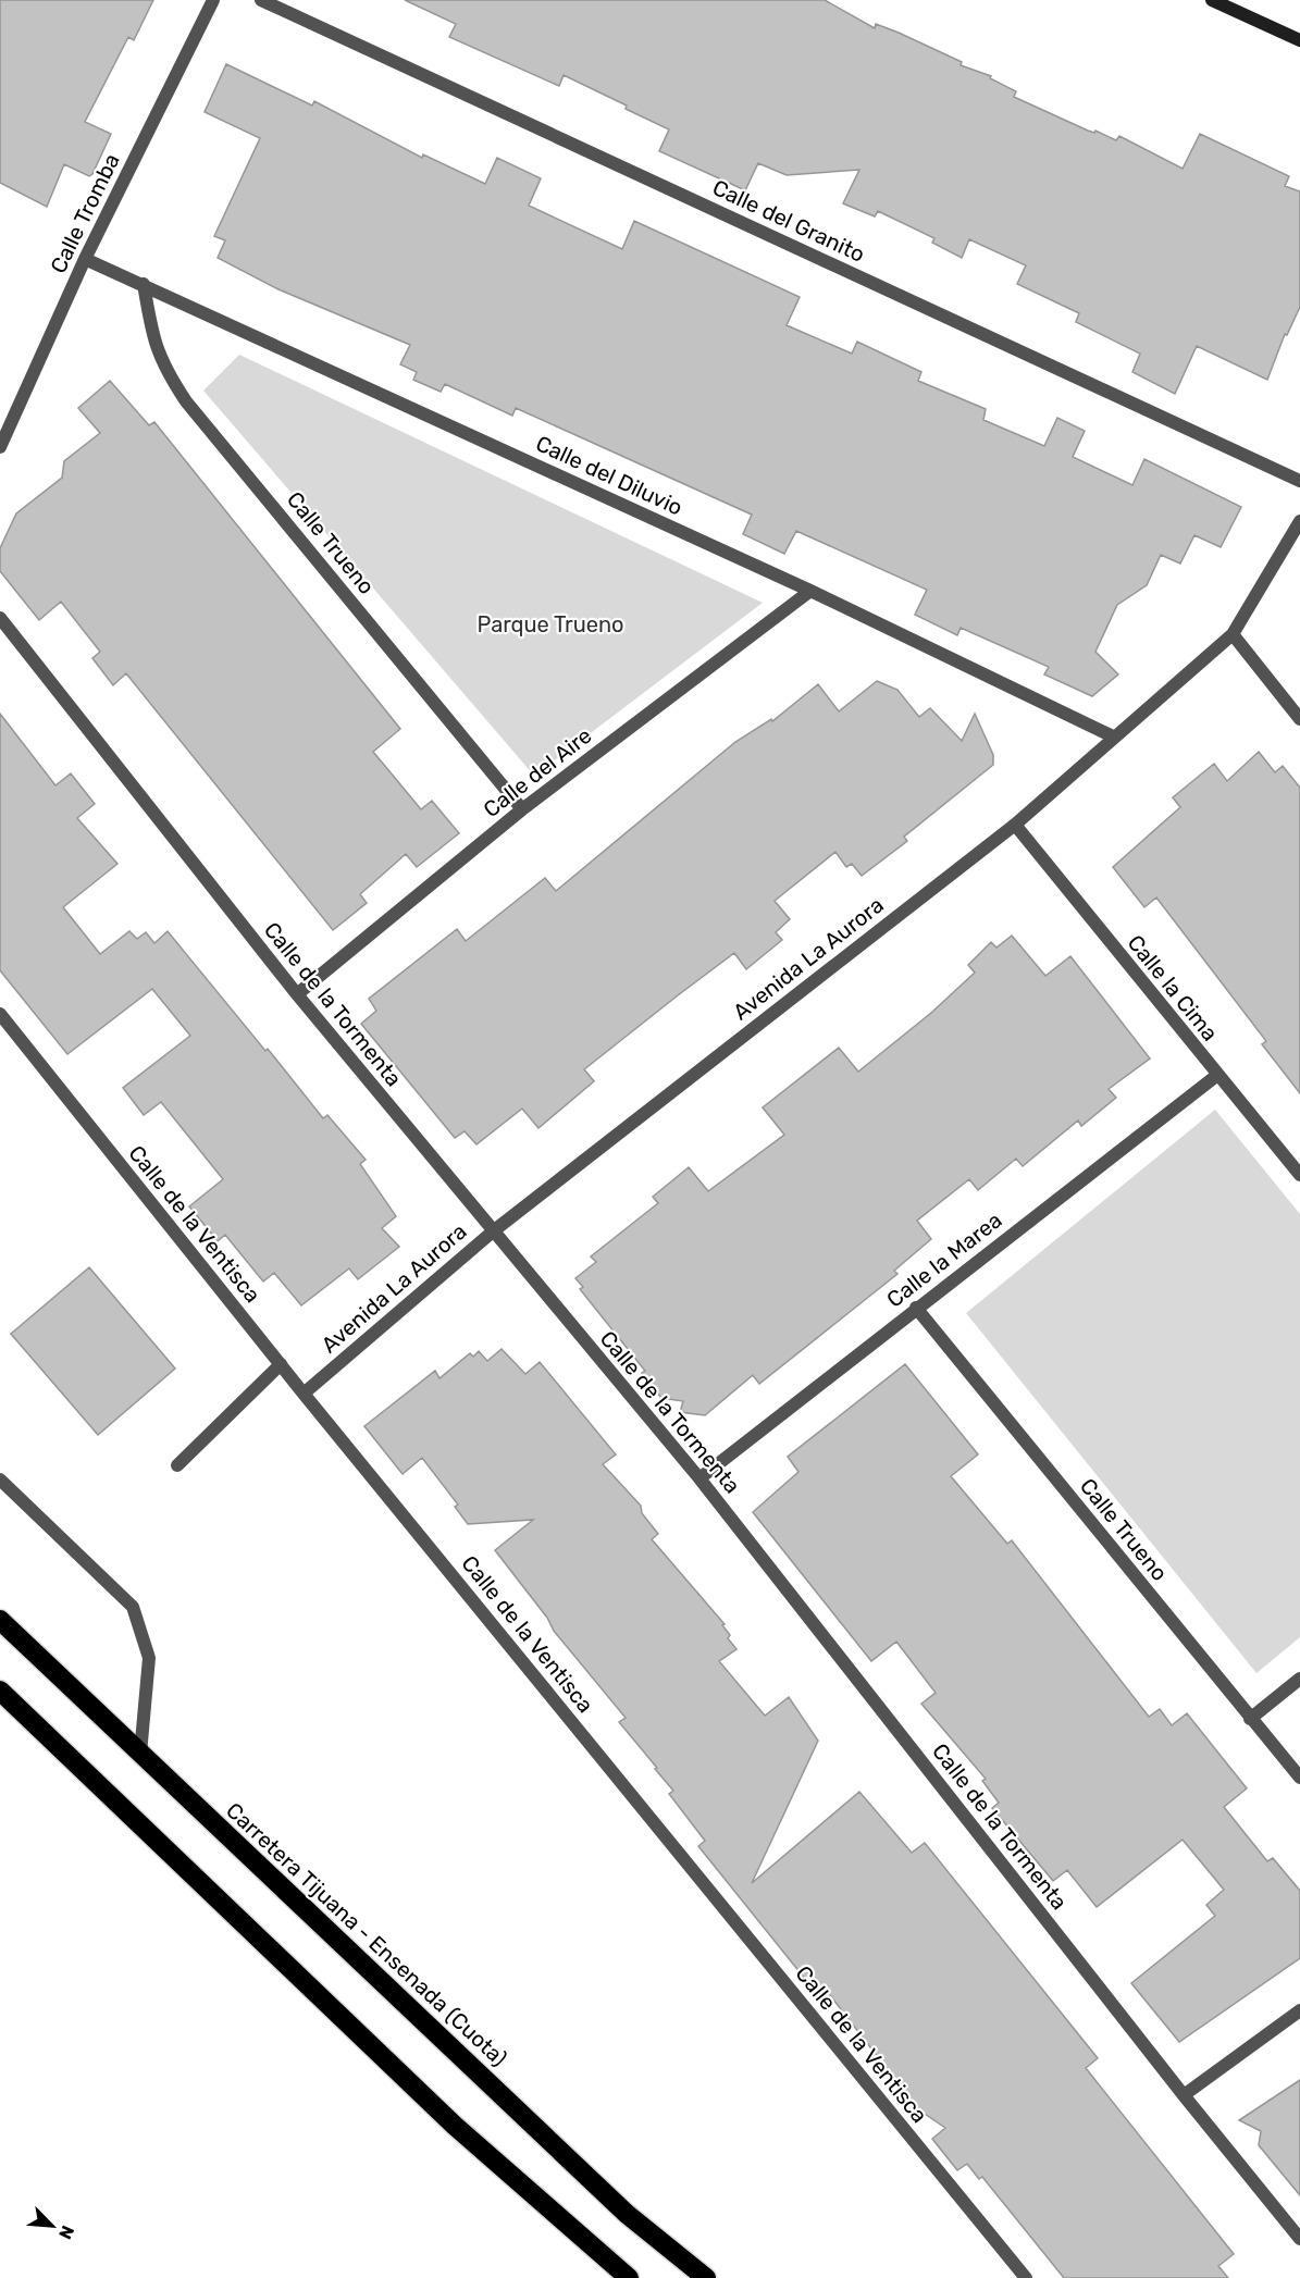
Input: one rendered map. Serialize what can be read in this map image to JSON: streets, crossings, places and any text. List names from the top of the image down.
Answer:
{
  "streets": {
    "highway": ["Carretera Tijuana - Ensenada (Cuota)"],
    "street": [
      "Calle Tromba",
      "Calle del Granito",
      "Calle del Diluvio",
      "Calle Trueno",
      "Calle del Aire",
      "Avenida La Aurora",
      "Calle la Cima",
      "Calle de la Tormenta",
      "Calle de la Ventisca",
      "Calle la Marea"
    ]
  },
  "crossings": [
    ["Calle Tromba", "Calle del Diluvio"],
    ["Calle del Diluvio", "Calle Trueno"],
    ["Calle del Diluvio", "Calle del Aire"],
    ["Calle del Diluvio", "Avenida La Aurora"],
    ["Calle Trueno", "Calle del Aire"],
    ["Calle Trueno", "Calle la Marea"],
    ["Calle del Aire", "Calle de la Tormenta"],
    ["Avenida La Aurora", "Calle la Cima"],
    ["Avenida La Aurora", "Calle de la Tormenta"],
    ["Avenida La Aurora", "Calle de la Ventisca"],
    ["Calle la Cima", "Calle la Marea"],
    ["Calle de la Tormenta", "Calle la Marea"]
  ],
  "parks": ["Parque Trueno"],
  "north": "bottom right"
}
